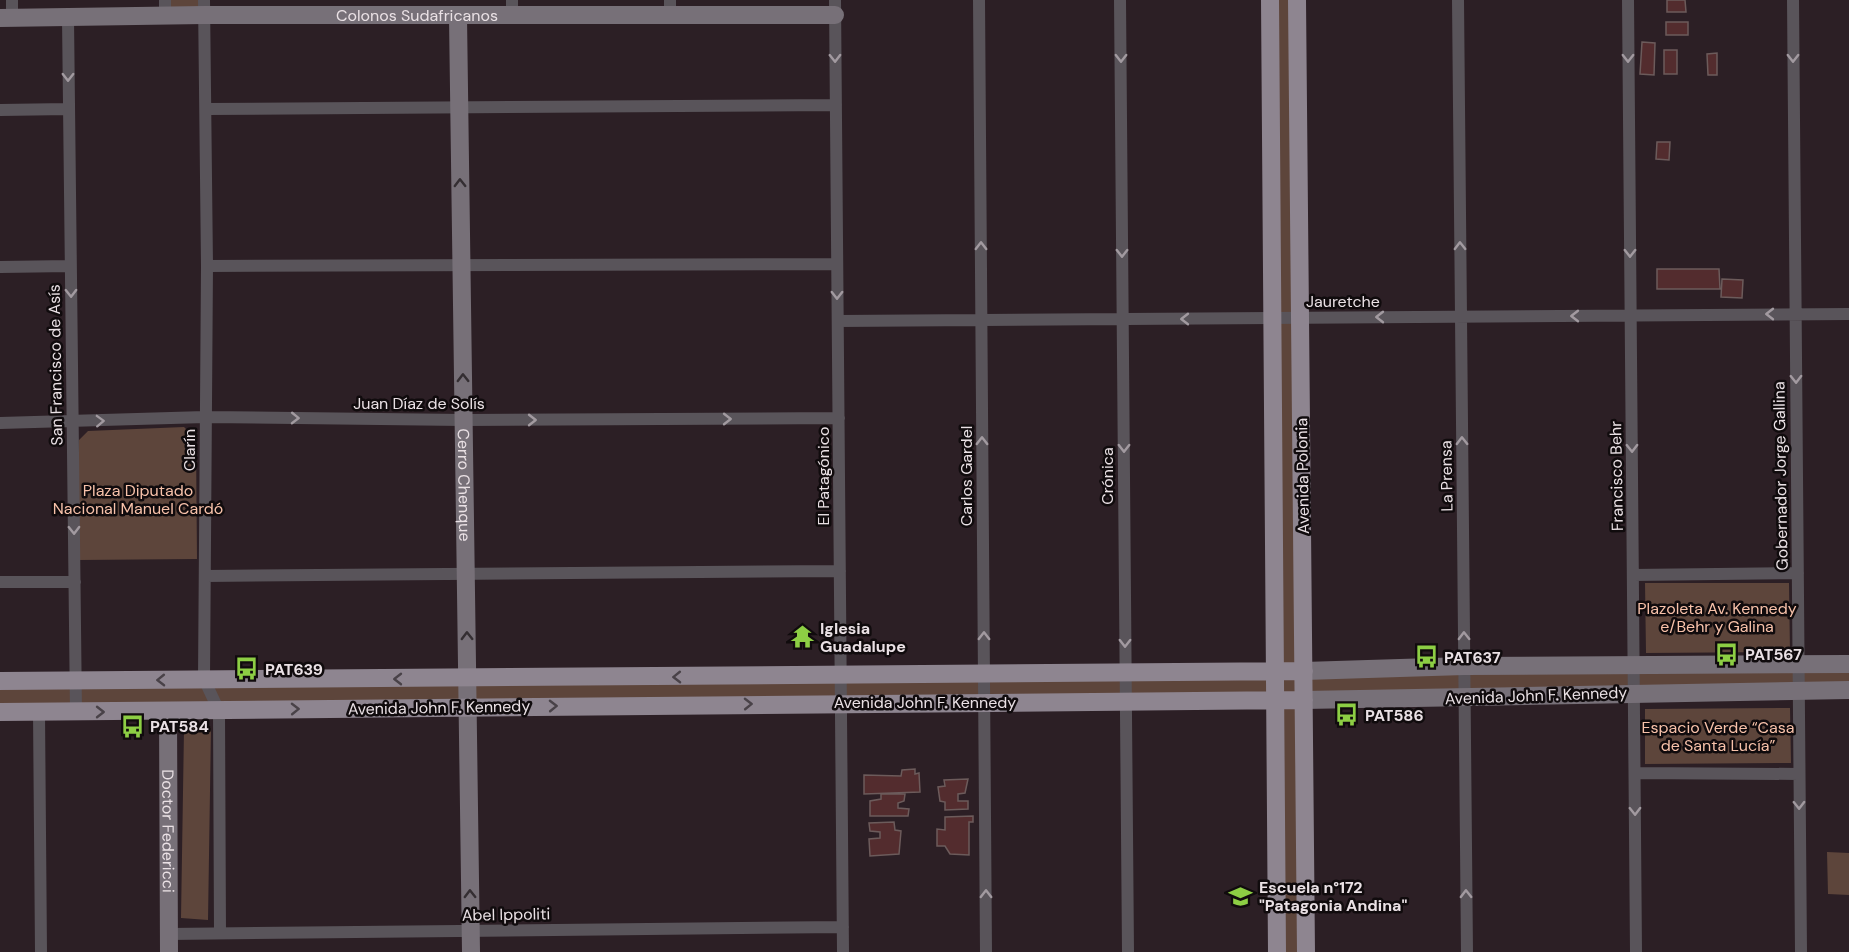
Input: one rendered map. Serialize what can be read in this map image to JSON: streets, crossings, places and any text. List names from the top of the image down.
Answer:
{
  "streets": {
    "main road": ["Avenida Polonia", "Avenida John F. Kennedy"],
    "street": [
      "Colonos Sudafricanos",
      "Jauretche",
      "San Francisco de Asís",
      "Juan Díaz de Solís",
      "Clarín",
      "El Patagónico",
      "Carlos Gardel",
      "Crónica",
      "La Prensa",
      "Francisco Behr",
      "Gobernador Jorge Gallina",
      "Cerro Chenque",
      "Doctor Federicci",
      "Abel Ippoliti"
    ]
  },
  "crossings": [
    ["Colonos Sudafricanos", "San Francisco de Asís"],
    ["Colonos Sudafricanos", "Clarín"],
    ["Colonos Sudafricanos", "El Patagónico"],
    ["Colonos Sudafricanos", "Cerro Chenque"],
    ["Jauretche", "El Patagónico"],
    ["Jauretche", "Carlos Gardel"],
    ["Jauretche", "Crónica"],
    ["Jauretche", "Avenida Polonia"],
    ["Jauretche", "La Prensa"],
    ["Jauretche", "Francisco Behr"],
    ["Jauretche", "Gobernador Jorge Gallina"],
    ["San Francisco de Asís", "Juan Díaz de Solís"],
    ["San Francisco de Asís", "Avenida John F. Kennedy"],
    ["Juan Díaz de Solís", "Clarín"],
    ["Juan Díaz de Solís", "El Patagónico"],
    ["Juan Díaz de Solís", "Cerro Chenque"],
    ["Clarín", "Avenida John F. Kennedy"],
    ["Clarín", "Abel Ippoliti"],
    ["El Patagónico", "Avenida John F. Kennedy"],
    ["El Patagónico", "Abel Ippoliti"],
    ["Carlos Gardel", "Avenida John F. Kennedy"],
    ["Crónica", "Avenida John F. Kennedy"],
    ["Avenida Polonia", "Avenida John F. Kennedy"],
    ["La Prensa", "Avenida John F. Kennedy"],
    ["Francisco Behr", "Avenida John F. Kennedy"],
    ["Gobernador Jorge Gallina", "Avenida John F. Kennedy"],
    ["Cerro Chenque", "Avenida John F. Kennedy"],
    ["Cerro Chenque", "Abel Ippoliti"],
    ["Avenida John F. Kennedy", "Doctor Federicci"],
    ["Doctor Federicci", "Abel Ippoliti"]
  ],
  "one_way": [
    "Jauretche",
    "San Francisco de Asís",
    "Juan Díaz de Solís",
    "Carlos Gardel",
    "Crónica",
    "La Prensa",
    "Francisco Behr",
    "Gobernador Jorge Gallina",
    "Cerro Chenque"
  ],
  "parks": ["Plaza Diputado Nacional Manuel Cardó", "Plazoleta Av. Kennedy e/Behr y Galina", "Espacio Verde “Casa de Santa Lucía”"],
  "places": {
    "temple": ["Iglesia Guadalupe"],
    "bus stop": [
      "PAT567",
      "PAT637",
      "PAT639",
      "PAT586",
      "PAT584"
    ],
    "school or university": ["Escuela n°172 \"Patagonia Andina\""]
  }
}
